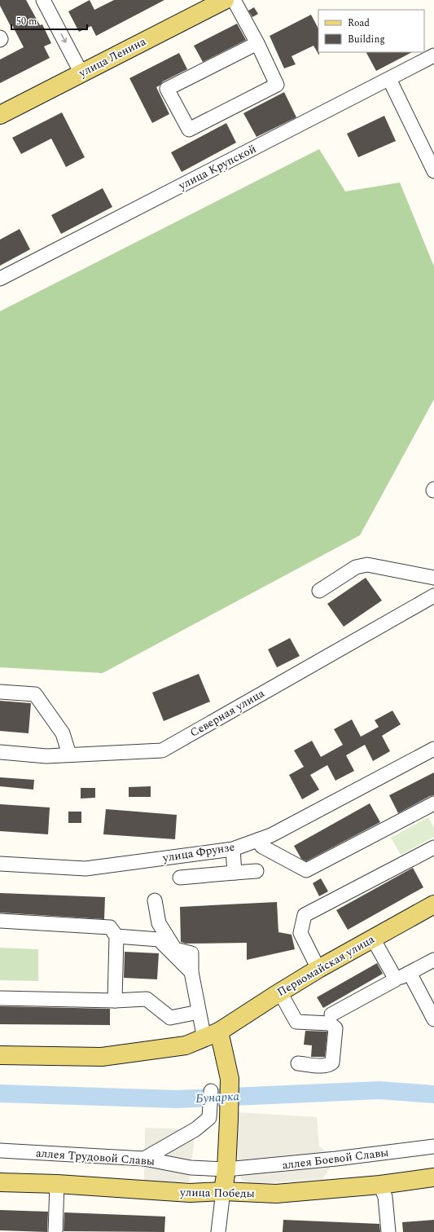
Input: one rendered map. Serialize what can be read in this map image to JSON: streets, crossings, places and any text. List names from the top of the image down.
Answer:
{
  "streets": {
    "main road": ["улица Ленина", "Первомайская улица", "улица Победы"],
    "street": [
      "улица Крупской",
      "Северная улица",
      "улица Фрунзе",
      "аллея Трудовой Славы",
      "аллея Боевой Славы"
    ]
  },
  "crossings": [
    ["аллея Трудовой Славы", "аллея Боевой Славы"]
  ],
  "water": ["Бунарка"],
  "legend": ["Road", "Building"],
  "scale_bar": "50 m"
}
